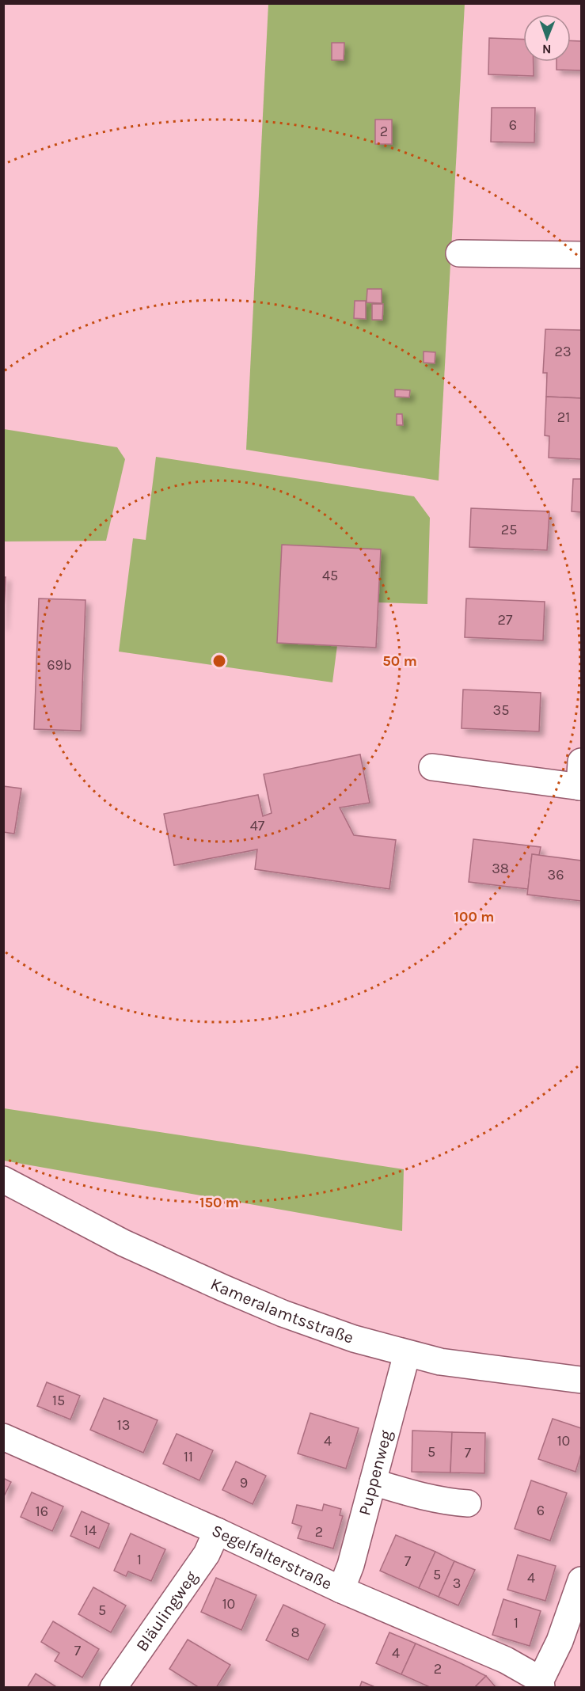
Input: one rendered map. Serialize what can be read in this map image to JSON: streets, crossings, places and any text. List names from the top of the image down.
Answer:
{
  "streets": {
    "street": [
      "Kameralamtsstraße",
      "Puppenweg",
      "Segelfalterstraße",
      "Bläulingweg"
    ]
  },
  "crossings": [
    ["Kameralamtsstraße", "Puppenweg"],
    ["Puppenweg", "Segelfalterstraße"],
    ["Segelfalterstraße", "Bläulingweg"]
  ],
  "house_numbers": [
    "6",
    "2",
    "23",
    "21",
    "25",
    "45",
    "27",
    "69b",
    "35",
    "47",
    "38",
    "36",
    "15",
    "13",
    "4",
    "10",
    "5",
    "7",
    "11",
    "9",
    "6",
    "16",
    "14",
    "2",
    "1",
    "7",
    "5",
    "4",
    "3",
    "10",
    "5",
    "1",
    "8",
    "7",
    "4",
    "2"
  ],
  "north": "bottom",
  "rings": ["50 m", "100 m", "150 m"]
}
